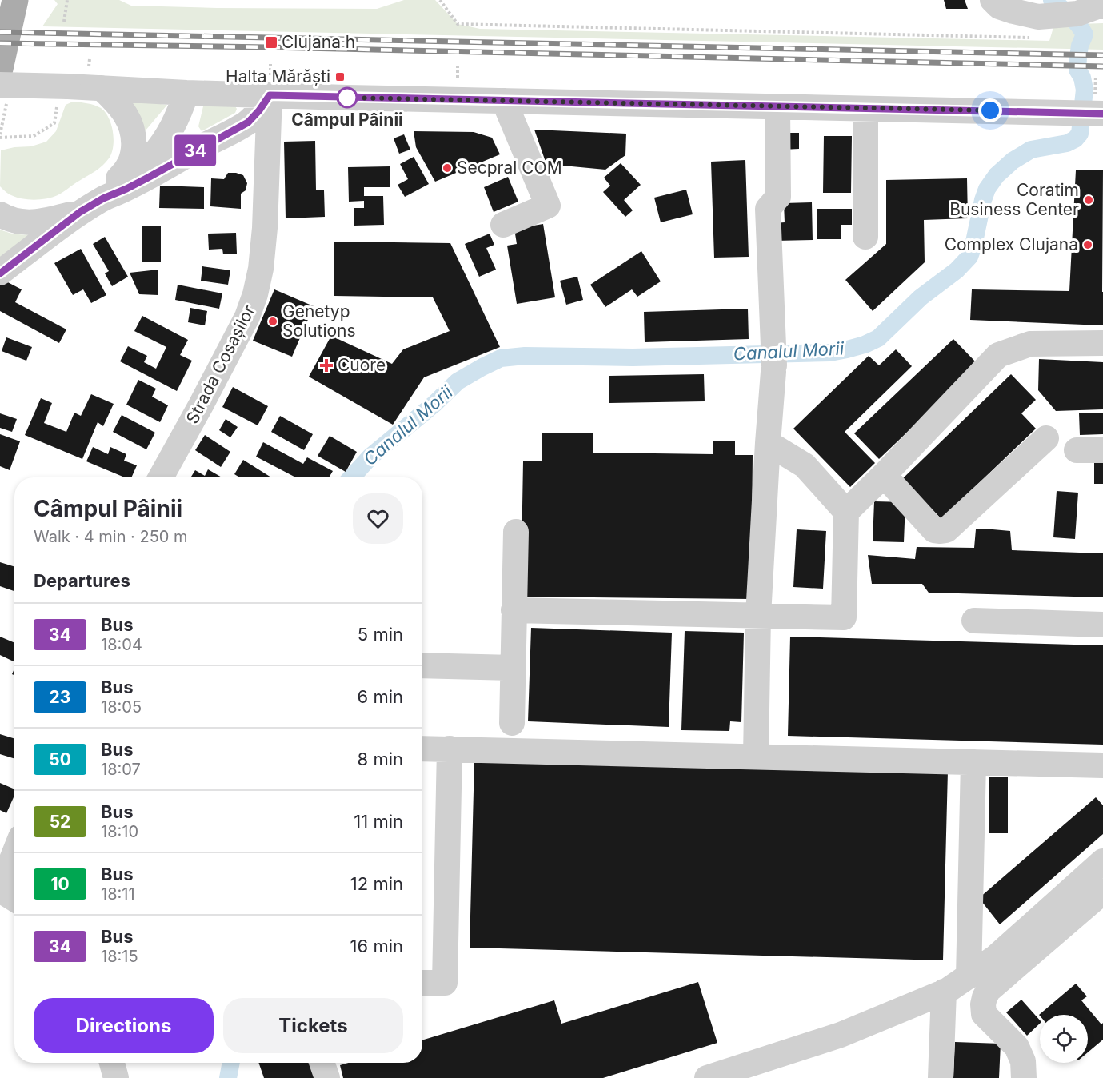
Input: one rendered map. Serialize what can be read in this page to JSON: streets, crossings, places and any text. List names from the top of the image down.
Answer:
{
  "streets": {
    "street": ["Strada Cosașilor"]
  },
  "water": ["Canalul Morii"],
  "places": {
    "transit": ["Clujana h", "Halta Mărăști"],
    "other": [
      "Câmpul Pâinii",
      "Secpral COM",
      "Coratim Business Center",
      "Complex Clujana",
      "Genetyp Solutions"
    ],
    "health": ["Cuore"]
  },
  "lines": ["bus line 34"],
  "page": {
    "on_map": "34",
    "heading": [
      ["Câmpul Pâinii", "Walk · 4 min · 250 m"],
      "Departures"
    ],
    "list": [
      {
        "mark": "34",
        "name": "Bus",
        "note": "18:04",
        "value": "5 min"
      },
      {
        "mark": "23",
        "name": "Bus",
        "note": "18:05",
        "value": "6 min"
      },
      {
        "mark": "50",
        "name": "Bus",
        "note": "18:07",
        "value": "8 min"
      },
      {
        "mark": "52",
        "name": "Bus",
        "note": "18:10",
        "value": "11 min"
      },
      {
        "mark": "10",
        "name": "Bus",
        "note": "18:11",
        "value": "12 min"
      },
      {
        "mark": "34",
        "name": "Bus",
        "note": "18:15",
        "value": "16 min"
      }
    ],
    "buttons": ["Directions", "Tickets"]
  }
}
